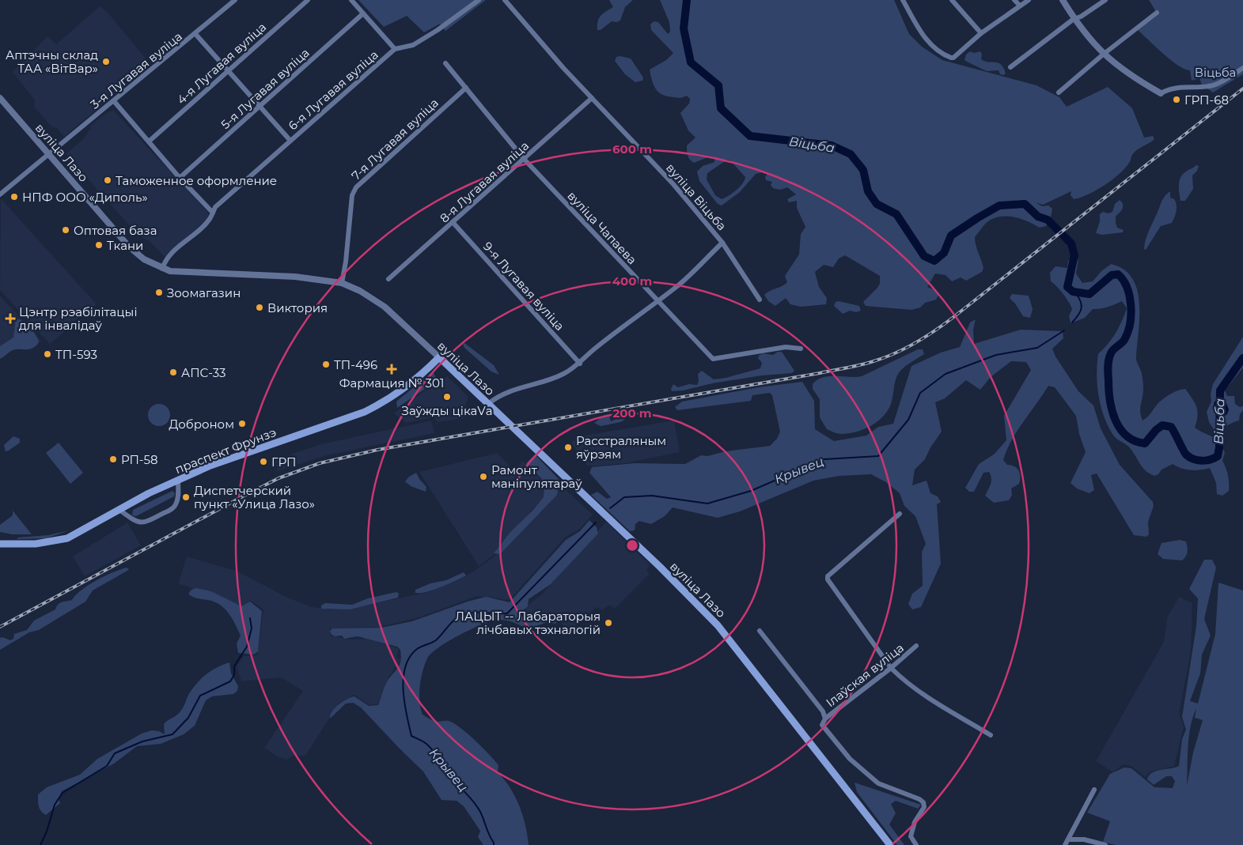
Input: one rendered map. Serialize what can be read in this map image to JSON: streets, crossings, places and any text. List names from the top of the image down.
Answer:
{
  "streets": {
    "main road": ["вуліца Лазо", "праспект Фрунзэ"],
    "street": [
      "4-я Лугавая вуліца",
      "3-я Лугавая вуліца",
      "5-я Лугавая вуліца",
      "6-я Лугавая вуліца",
      "7-я Лугавая вуліца",
      "8-я Лугавая вуліца",
      "вуліца Віцьба",
      "вуліца Чапаева",
      "9-я Лугавая вуліца",
      "Ілаўская вуліца"
    ]
  },
  "crossings": [
    ["3-я Лугавая вуліца", "вуліца Лазо"],
    ["6-я Лугавая вуліца", "вуліца Лазо"],
    ["7-я Лугавая вуліца", "вуліца Лазо"],
    ["7-я Лугавая вуліца", "вуліца Чапаева"],
    ["вуліца Лазо", "праспект Фрунзэ"],
    ["8-я Лугавая вуліца", "вуліца Віцьба"],
    ["8-я Лугавая вуліца", "вуліца Чапаева"],
    ["8-я Лугавая вуліца", "9-я Лугавая вуліца"]
  ],
  "water": ["Віцьба", "Крывец"],
  "parks": ["Віцьба"],
  "places": {
    "other": [
      "Аптэчны склад ТАА «ВітВар»",
      "ГРП-68",
      "Таможенное оформление",
      "НПФ ООО «Диполь»",
      "Оптовая база",
      "Ткани",
      "Зоомагазин",
      "Виктория",
      "ТП-593",
      "ТП-496",
      "АПС-33",
      "Заўжды цікаVа",
      "Доброном",
      "Расстраляным яўрэям",
      "РП-58",
      "ГРП",
      "Рамонт маніпулятараў",
      "Диспетчерский пункт «Улица Лазо»",
      "ЛАЦЫТ -- Лабараторыя лічбавых тэхналогій"
    ],
    "health": ["Цэнтр рэабілітацыі для інвалідаў", "Фармация № 301"]
  },
  "rings": ["600 m", "400 m", "200 m"]
}
